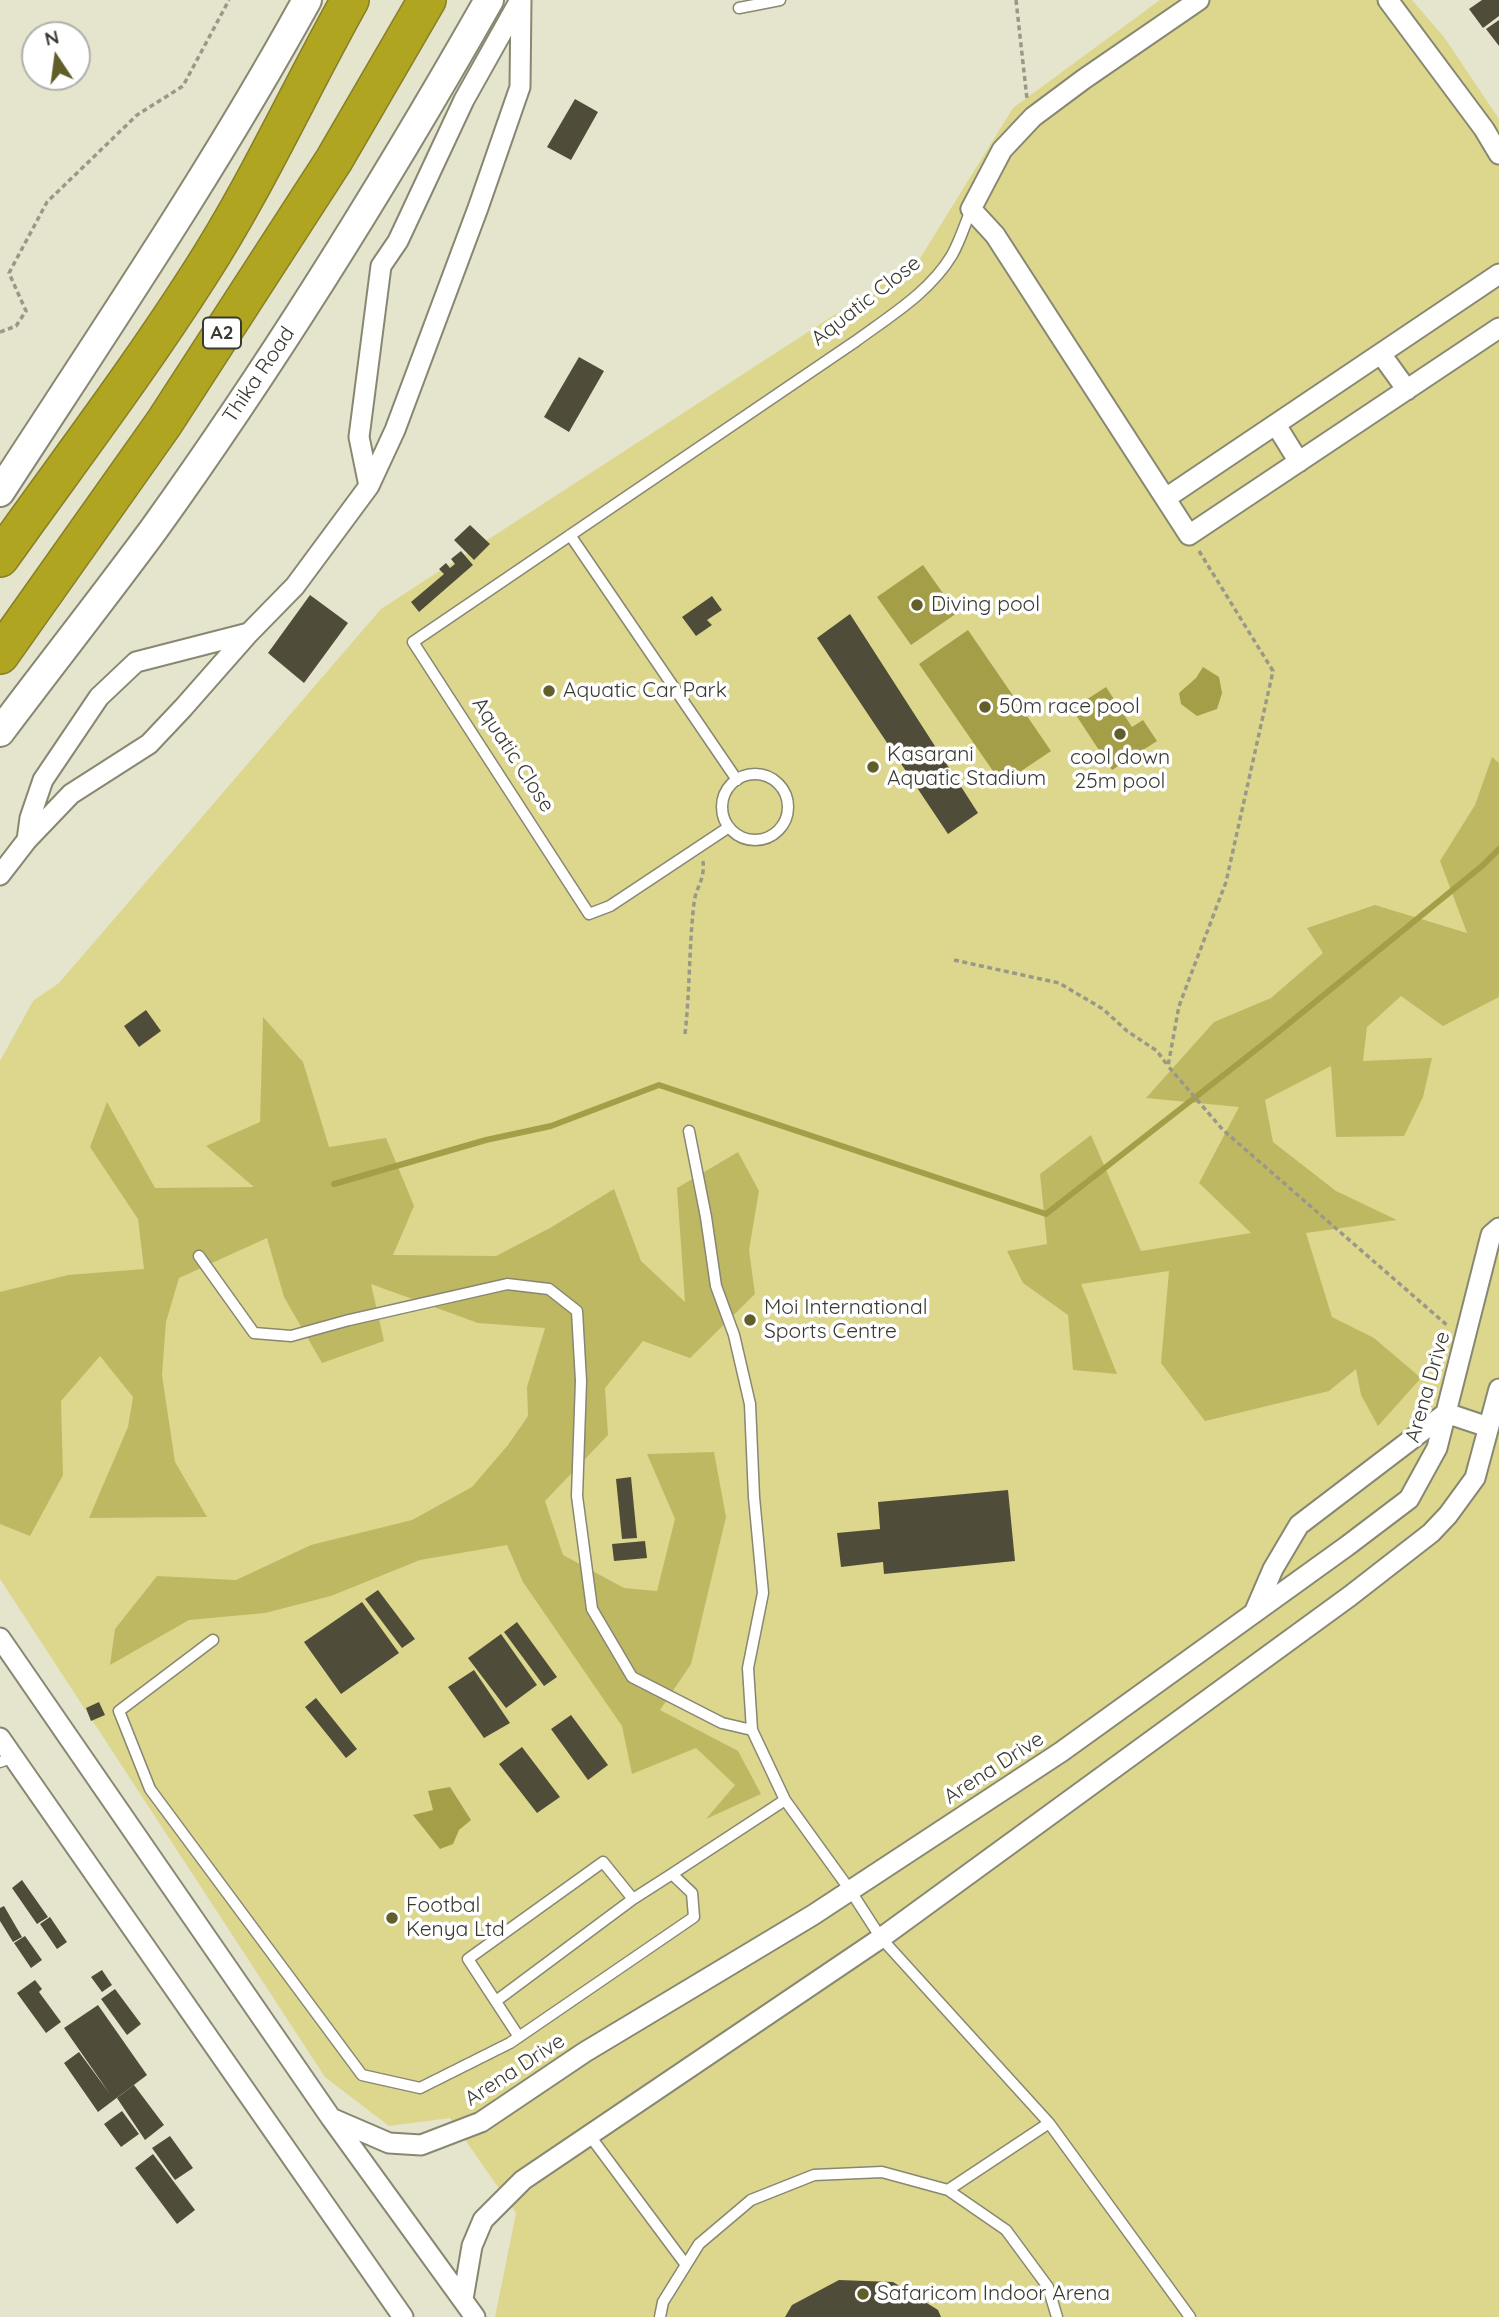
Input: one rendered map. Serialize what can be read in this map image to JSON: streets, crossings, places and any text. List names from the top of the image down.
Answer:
{
  "streets": {
    "highway": ["A2"],
    "main road": ["Thika Road"],
    "street": ["Aquatic Close", "Arena Drive"]
  },
  "places": [
    "Diving pool",
    "Aquatic Car Park",
    "50m race pool",
    "cool down 25m pool",
    "Kasarani Aquatic Stadium",
    "Moi International Sports Centre",
    "Footbal Kenya Ltd",
    "Safaricom Indoor Arena"
  ],
  "north": "top"
}
